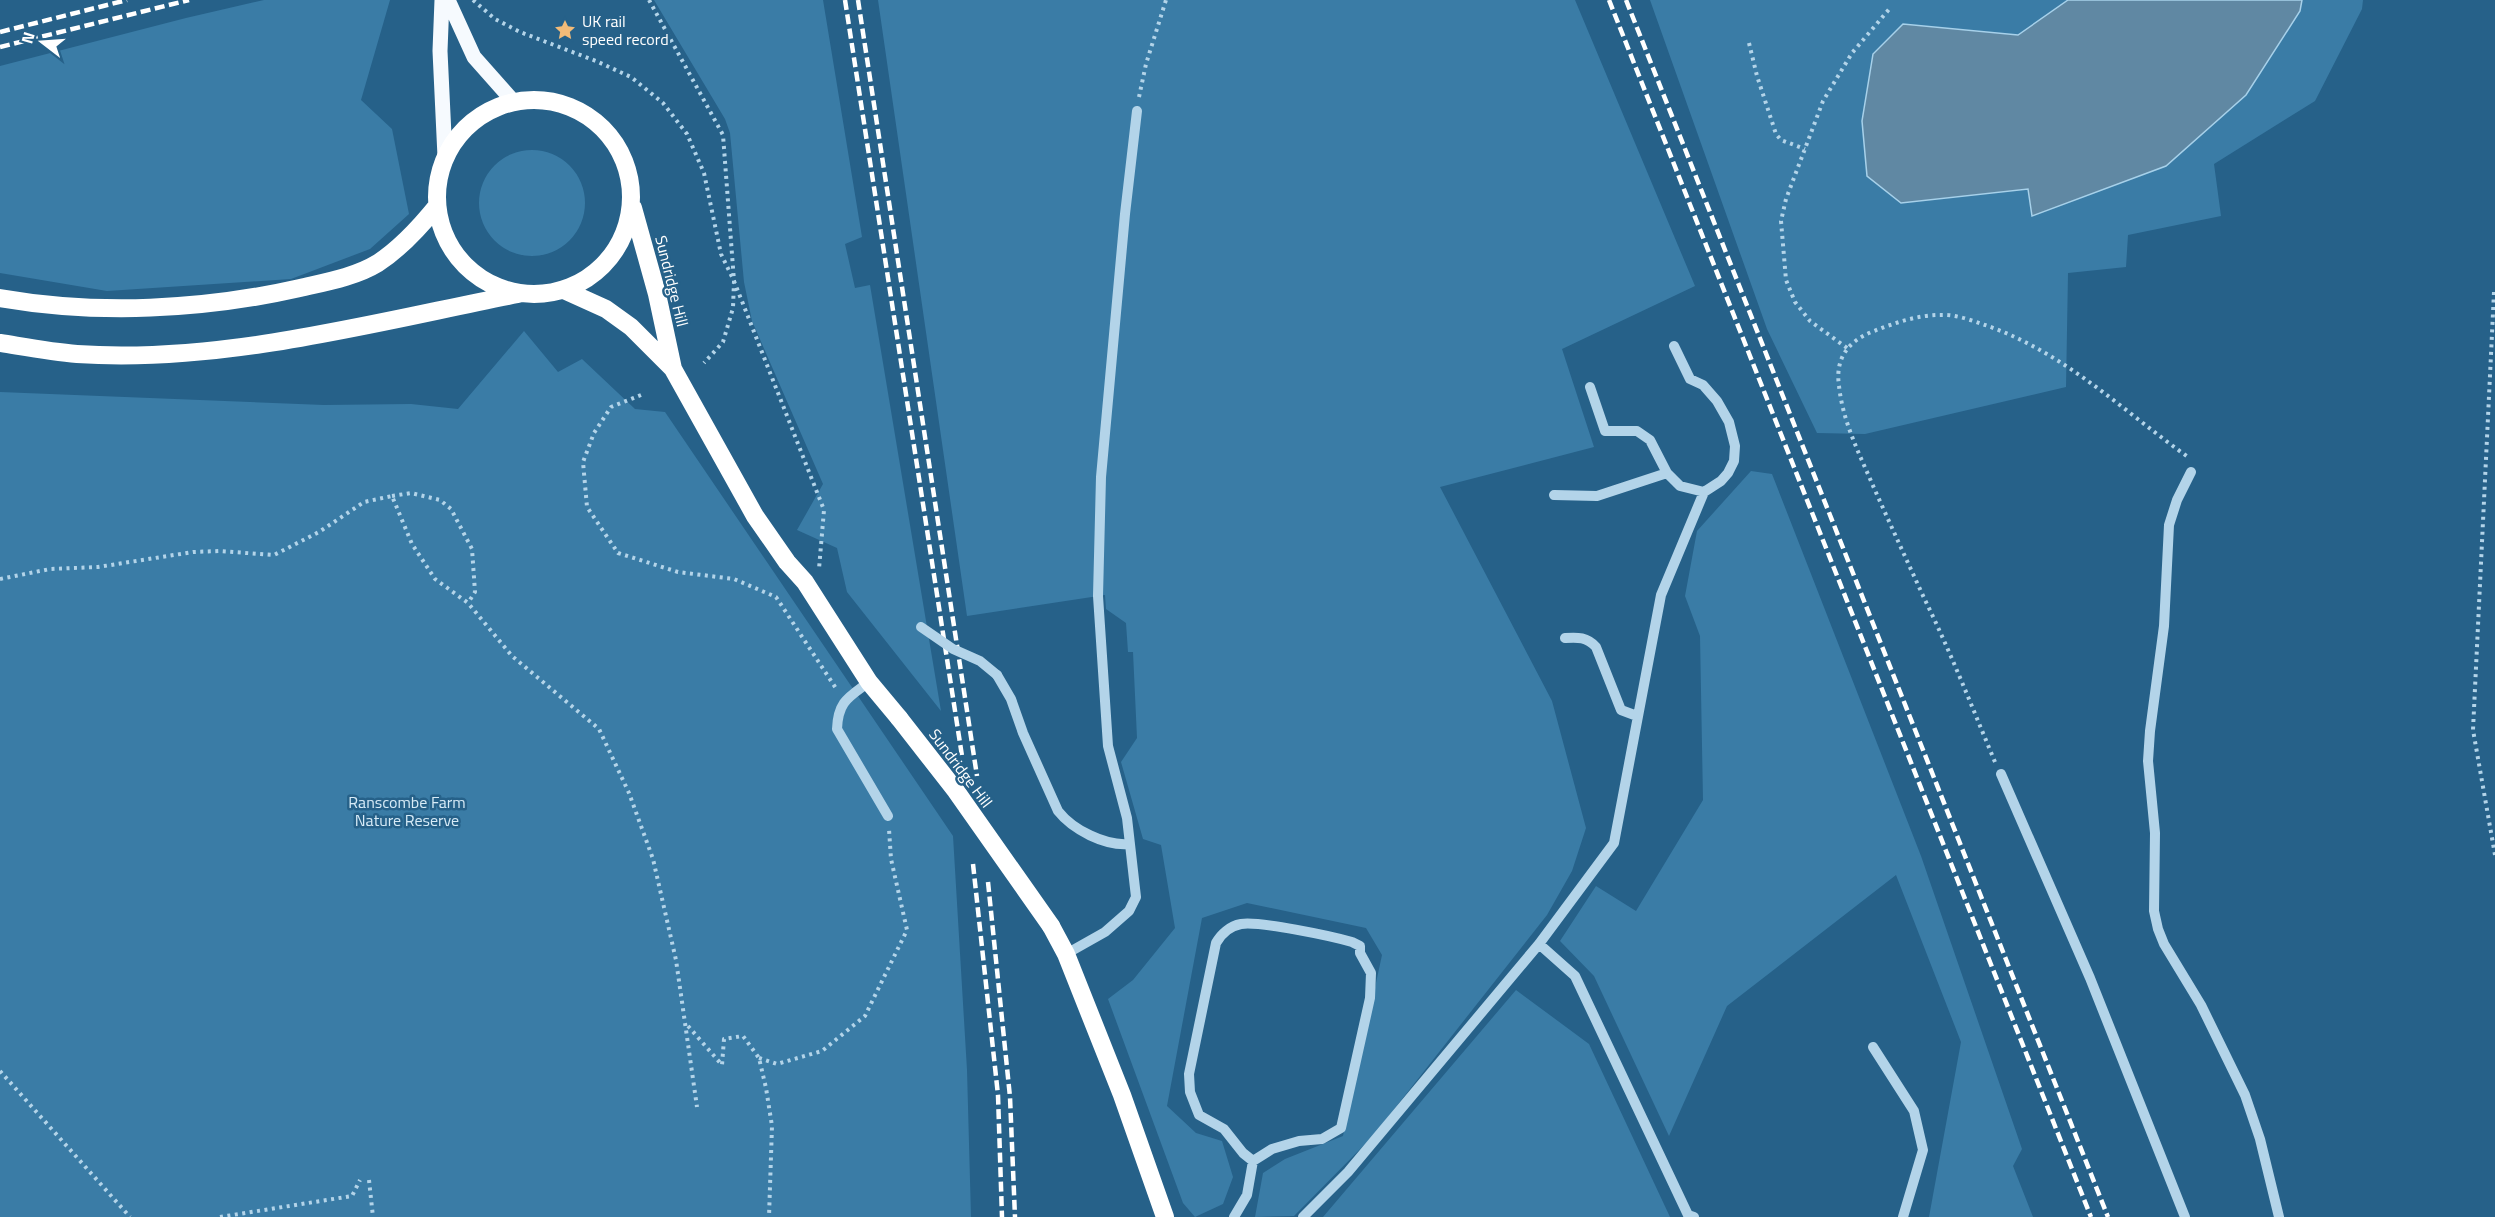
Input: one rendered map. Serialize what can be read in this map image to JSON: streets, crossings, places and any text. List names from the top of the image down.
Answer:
{
  "streets": {
    "highway": ["Sundridge Hill"]
  },
  "parks": ["Ranscombe Farm Nature Reserve"],
  "places": {
    "place": ["UK rail speed record"]
  },
  "north": "left"
}
